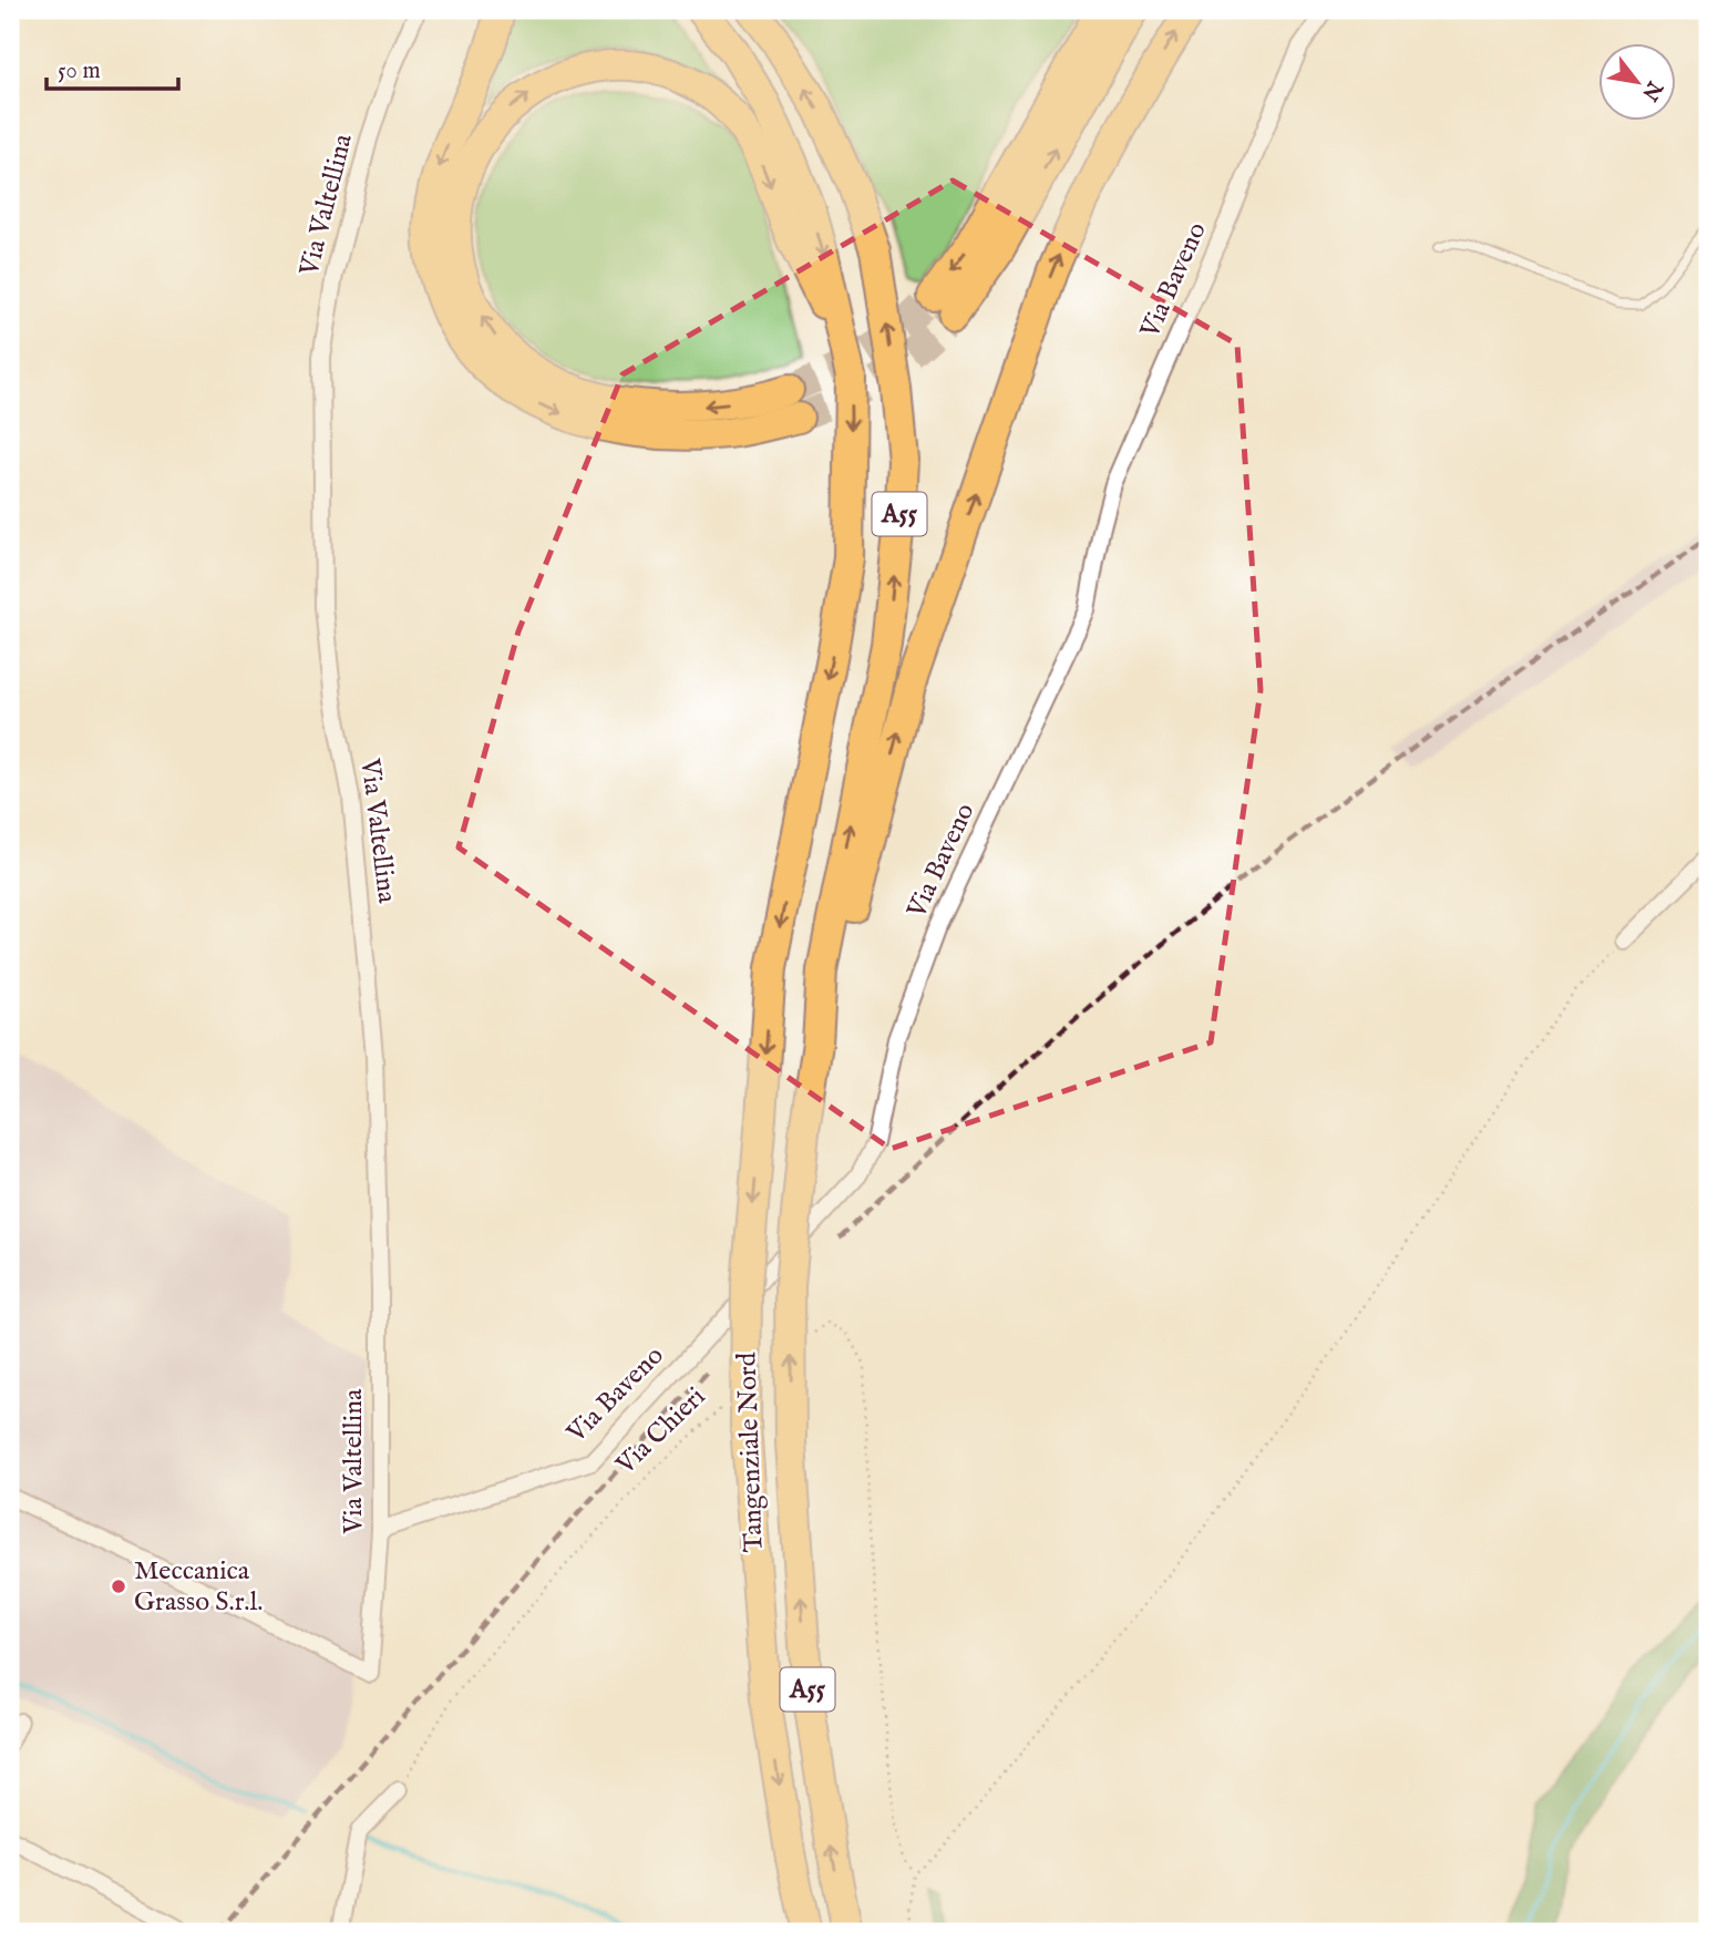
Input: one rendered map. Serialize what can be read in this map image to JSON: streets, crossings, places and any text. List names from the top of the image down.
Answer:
{
  "streets": {
    "highway": ["A55", "Tangenziale Nord"],
    "street": ["Via Valtellina", "Via Baveno"],
    "path": ["Via Chieri"]
  },
  "crossings": [
    ["Via Valtellina", "Via Baveno"],
    ["A55", "Tangenziale Nord"]
  ],
  "places": ["Meccanica Grasso S.r.l."],
  "scale_bar": "50 m",
  "north": "bottom right"
}
